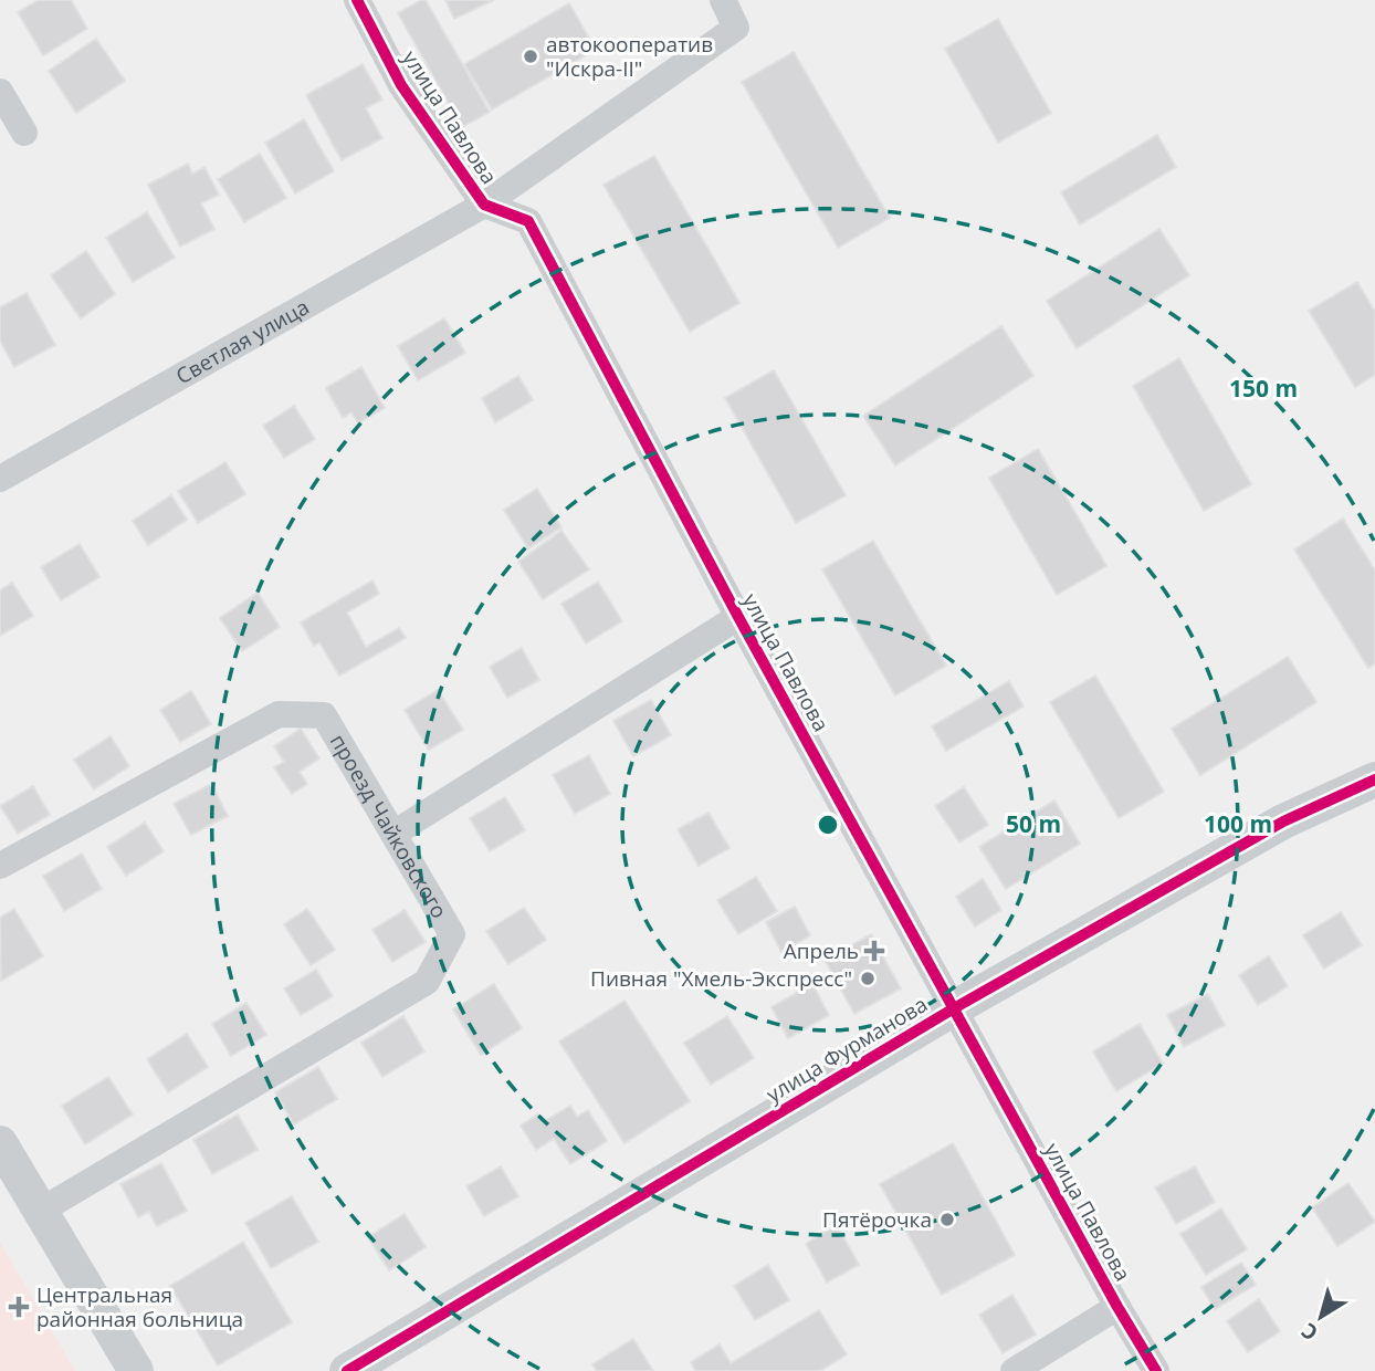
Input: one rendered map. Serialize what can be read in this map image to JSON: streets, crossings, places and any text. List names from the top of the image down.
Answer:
{
  "streets": {
    "street": [
      "улица Павлова",
      "Светлая улица",
      "проезд Чайковского",
      "улица Фурманова"
    ]
  },
  "crossings": [
    ["улица Павлова", "Светлая улица"],
    ["улица Павлова", "улица Фурманова"]
  ],
  "places": {
    "other": ["автокооператив \"Искра-II\"", "Пивная \"Хмель-Экспресс\"", "Пятёрочка"],
    "health": ["Апрель", "Центральная районная больница"]
  },
  "north": "bottom left",
  "rings": ["150 m", "50 m", "100 m"]
}
